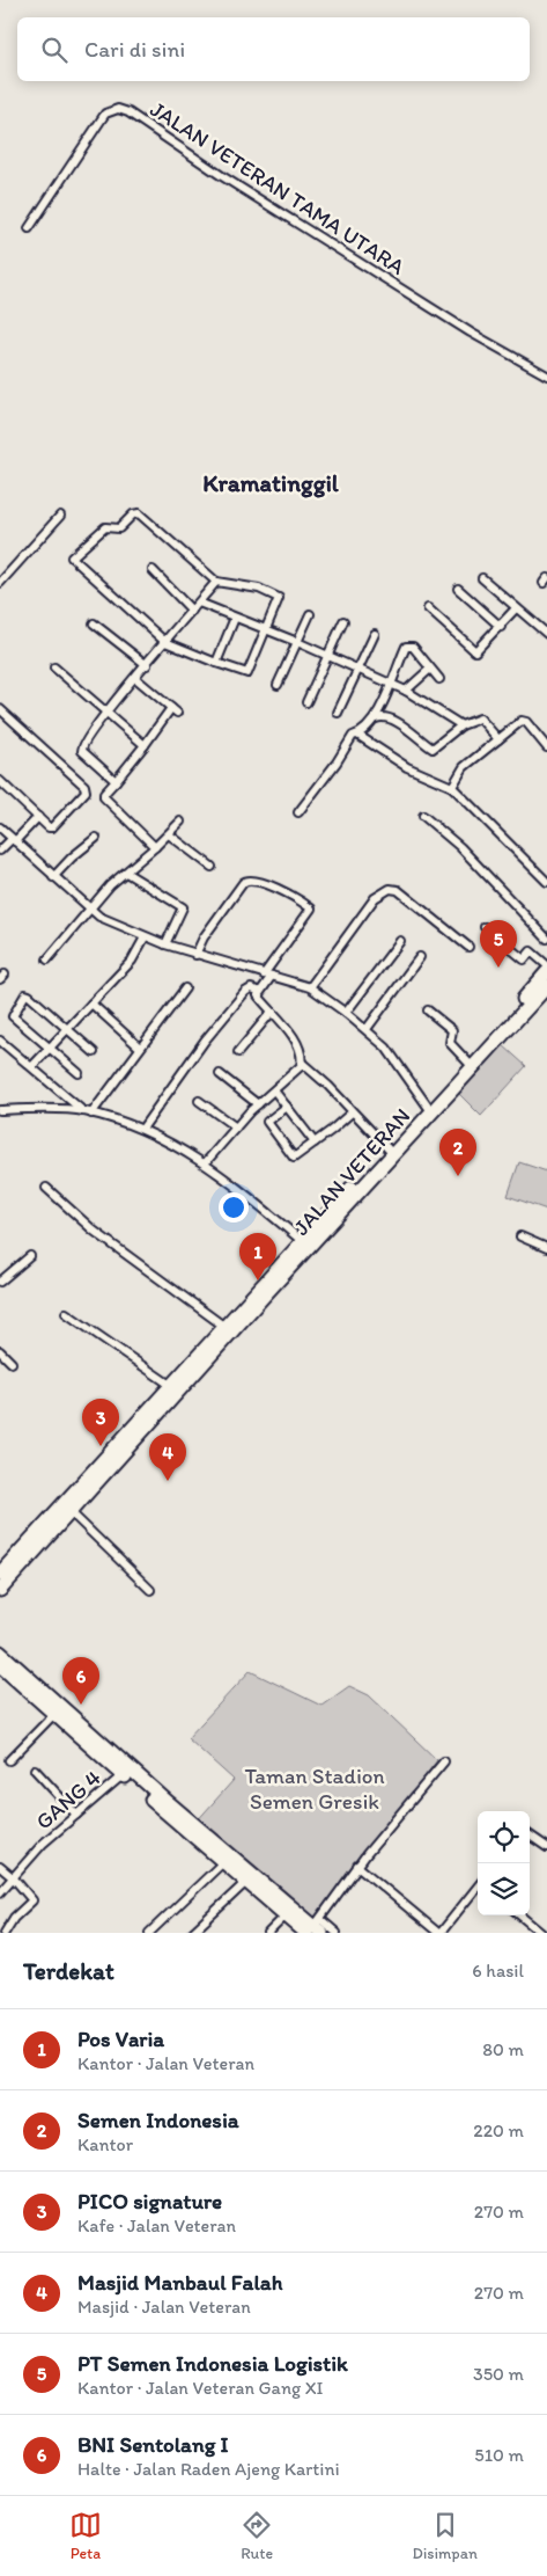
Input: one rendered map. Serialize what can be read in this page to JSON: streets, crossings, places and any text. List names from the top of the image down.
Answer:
{
  "streets": {
    "highway": ["JALAN VETERAN"],
    "street": ["JALAN VETERAN TAMA UTARA", "GANG 4"]
  },
  "districts": ["Kramatinggil"],
  "parks": ["Taman Stadion Semen Gresik"],
  "page": {
    "search": "Cari di sini",
    "pins": [
      "5",
      "2",
      "1",
      "3",
      "4",
      "6"
    ],
    "heading": ["Terdekat", "6 hasil"],
    "list": [
      {
        "mark": "1",
        "name": "Pos Varia",
        "note": "Kantor · Jalan Veteran",
        "value": "80 m"
      },
      {
        "mark": "2",
        "name": "Semen Indonesia",
        "note": "Kantor",
        "value": "220 m"
      },
      {
        "mark": "3",
        "name": "PICO signature",
        "note": "Kafe · Jalan Veteran",
        "value": "270 m"
      },
      {
        "mark": "4",
        "name": "Masjid Manbaul Falah",
        "note": "Masjid · Jalan Veteran",
        "value": "270 m"
      },
      {
        "mark": "5",
        "name": "PT Semen Indonesia Logistik",
        "note": "Kantor · Jalan Veteran Gang XI",
        "value": "350 m"
      },
      {
        "mark": "6",
        "name": "BNI Sentolang I",
        "note": "Halte · Jalan Raden Ajeng Kartini",
        "value": "510 m"
      }
    ],
    "nav": ["Peta", "Rute", "Disimpan"]
  }
}
